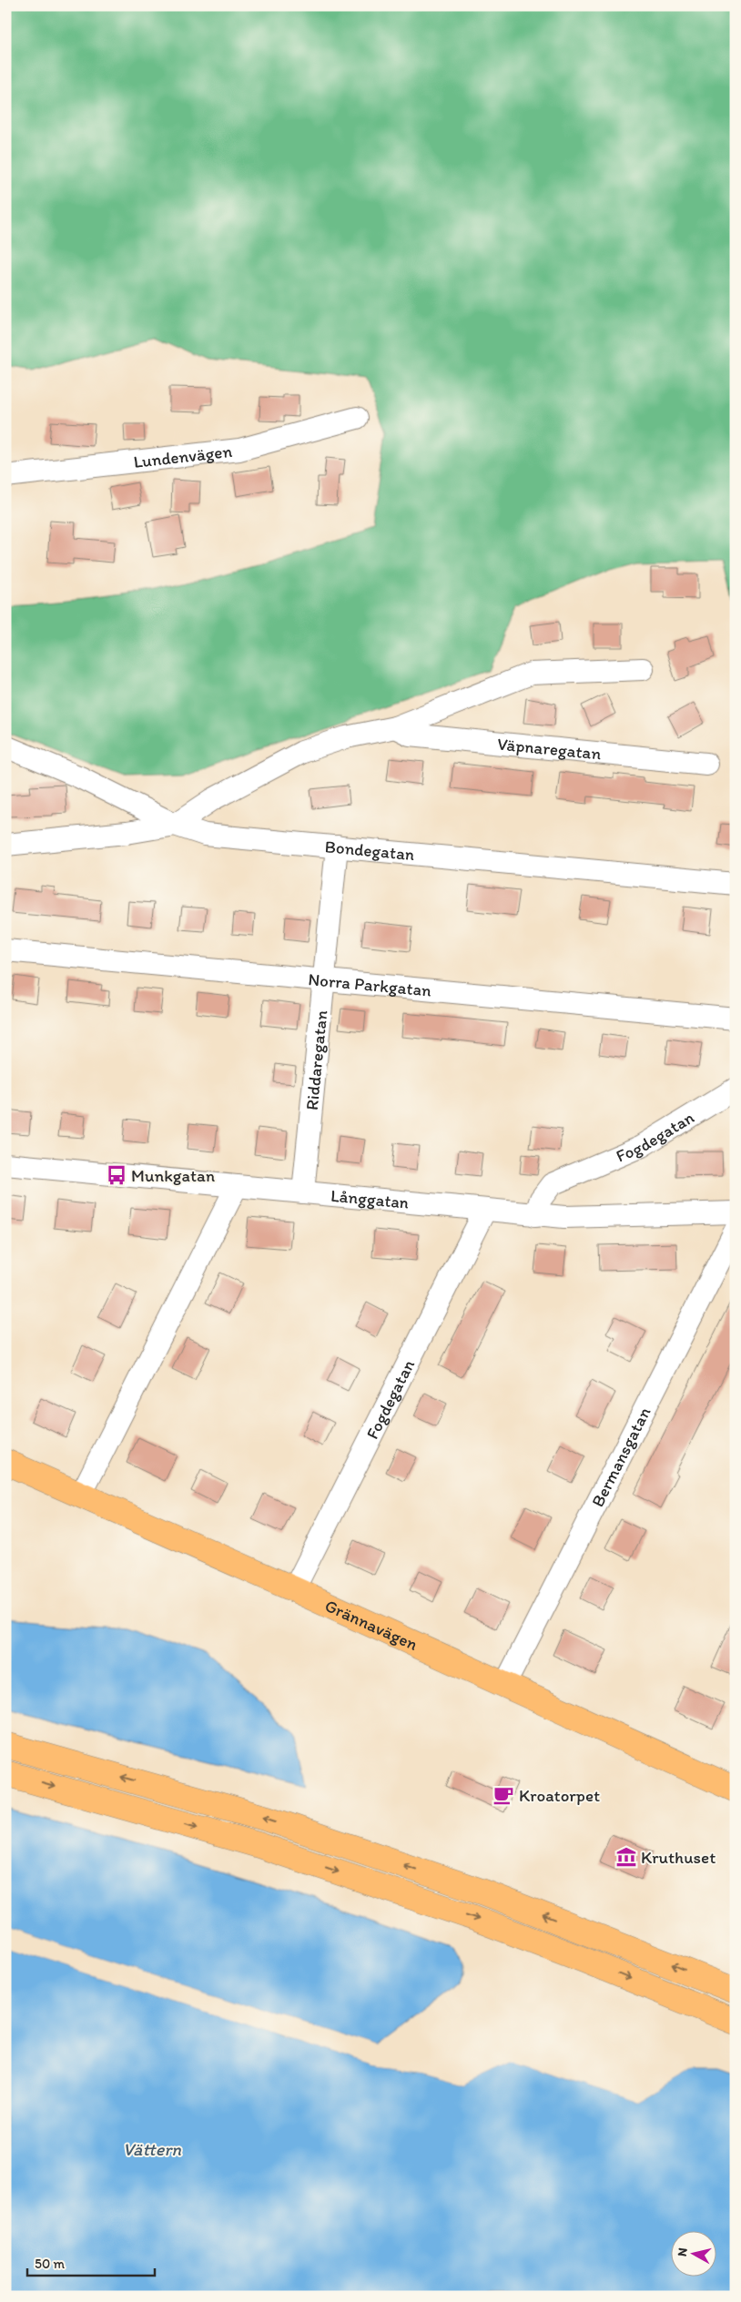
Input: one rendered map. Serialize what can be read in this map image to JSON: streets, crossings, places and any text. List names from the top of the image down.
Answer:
{
  "streets": {
    "main road": ["Grännavägen"],
    "street": [
      "Lundenvägen",
      "Väpnaregatan",
      "Bondegatan",
      "Norra Parkgatan",
      "Riddaregatan",
      "Fogdegatan",
      "Långgatan",
      "Bermansgatan"
    ]
  },
  "crossings": [
    ["Bondegatan", "Riddaregatan"],
    ["Norra Parkgatan", "Riddaregatan"],
    ["Riddaregatan", "Långgatan"],
    ["Fogdegatan", "Långgatan"],
    ["Fogdegatan", "Grännavägen"],
    ["Bermansgatan", "Grännavägen"]
  ],
  "water": ["Vättern"],
  "places": {
    "bus stop": ["Munkgatan"],
    "cafe": ["Kroatorpet"],
    "museum": ["Kruthuset"]
  },
  "scale_bar": "50 m",
  "north": "left"
}
